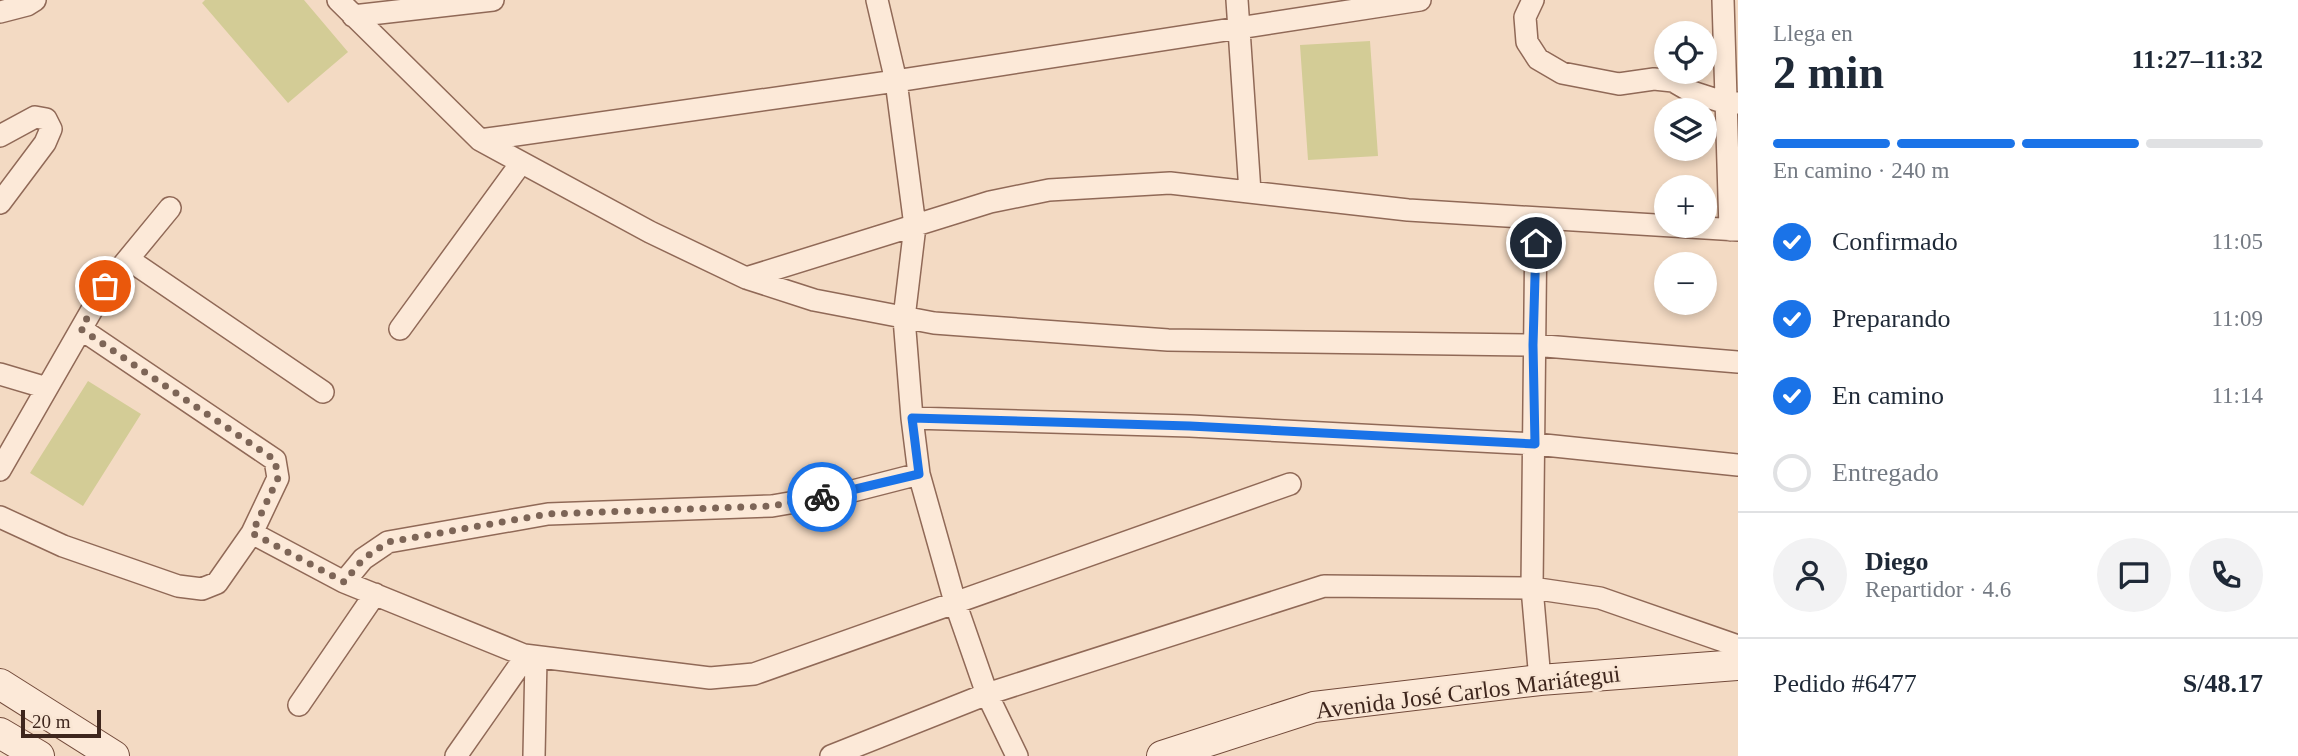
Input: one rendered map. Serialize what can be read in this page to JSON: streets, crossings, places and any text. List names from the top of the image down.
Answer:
{
  "streets": {
    "street": ["Avenida José Carlos Mariátegui"]
  },
  "scale_bar": "20 m",
  "page": {
    "heading": ["2 min", "Llega en", "11:27–11:32"],
    "panel": [
      "Diego",
      "Repartidor · 4.6",
      "Pedido #6477",
      "S/48.17"
    ],
    "map_buttons": ["+", "−"],
    "bar": "En camino · 240 m",
    "list": [
      ["Confirmado", "11:05"],
      ["Preparando", "11:09"],
      ["En camino", "11:14"],
      "Entregado"
    ],
    "scale": "20 m"
  }
}
